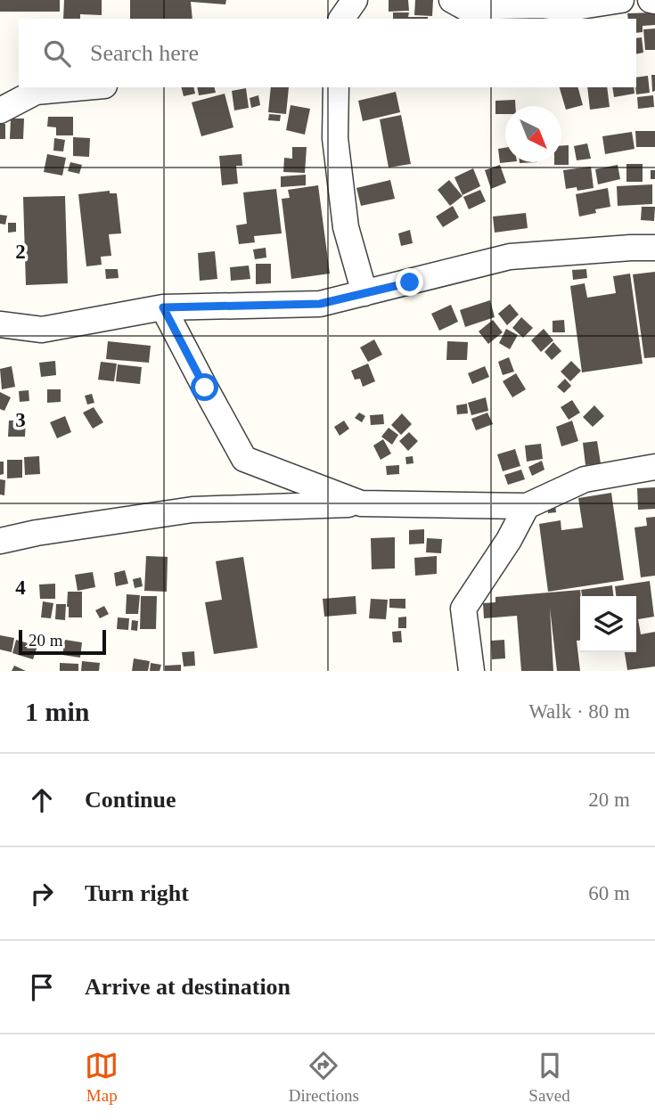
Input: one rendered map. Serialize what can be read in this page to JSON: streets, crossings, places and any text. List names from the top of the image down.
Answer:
{
  "scale_bar": "20 m",
  "north": "bottom right",
  "page": {
    "search": "Search here",
    "scale": "20 m",
    "heading": ["1 min", "Walk · 80 m"],
    "list": [
      ["Continue", "20 m"],
      ["Turn right", "60 m"],
      "Arrive at destination"
    ],
    "nav": ["Map", "Directions", "Saved"]
  },
  "grid": {
    "rows": ["2", "3", "4"]
  }
}
